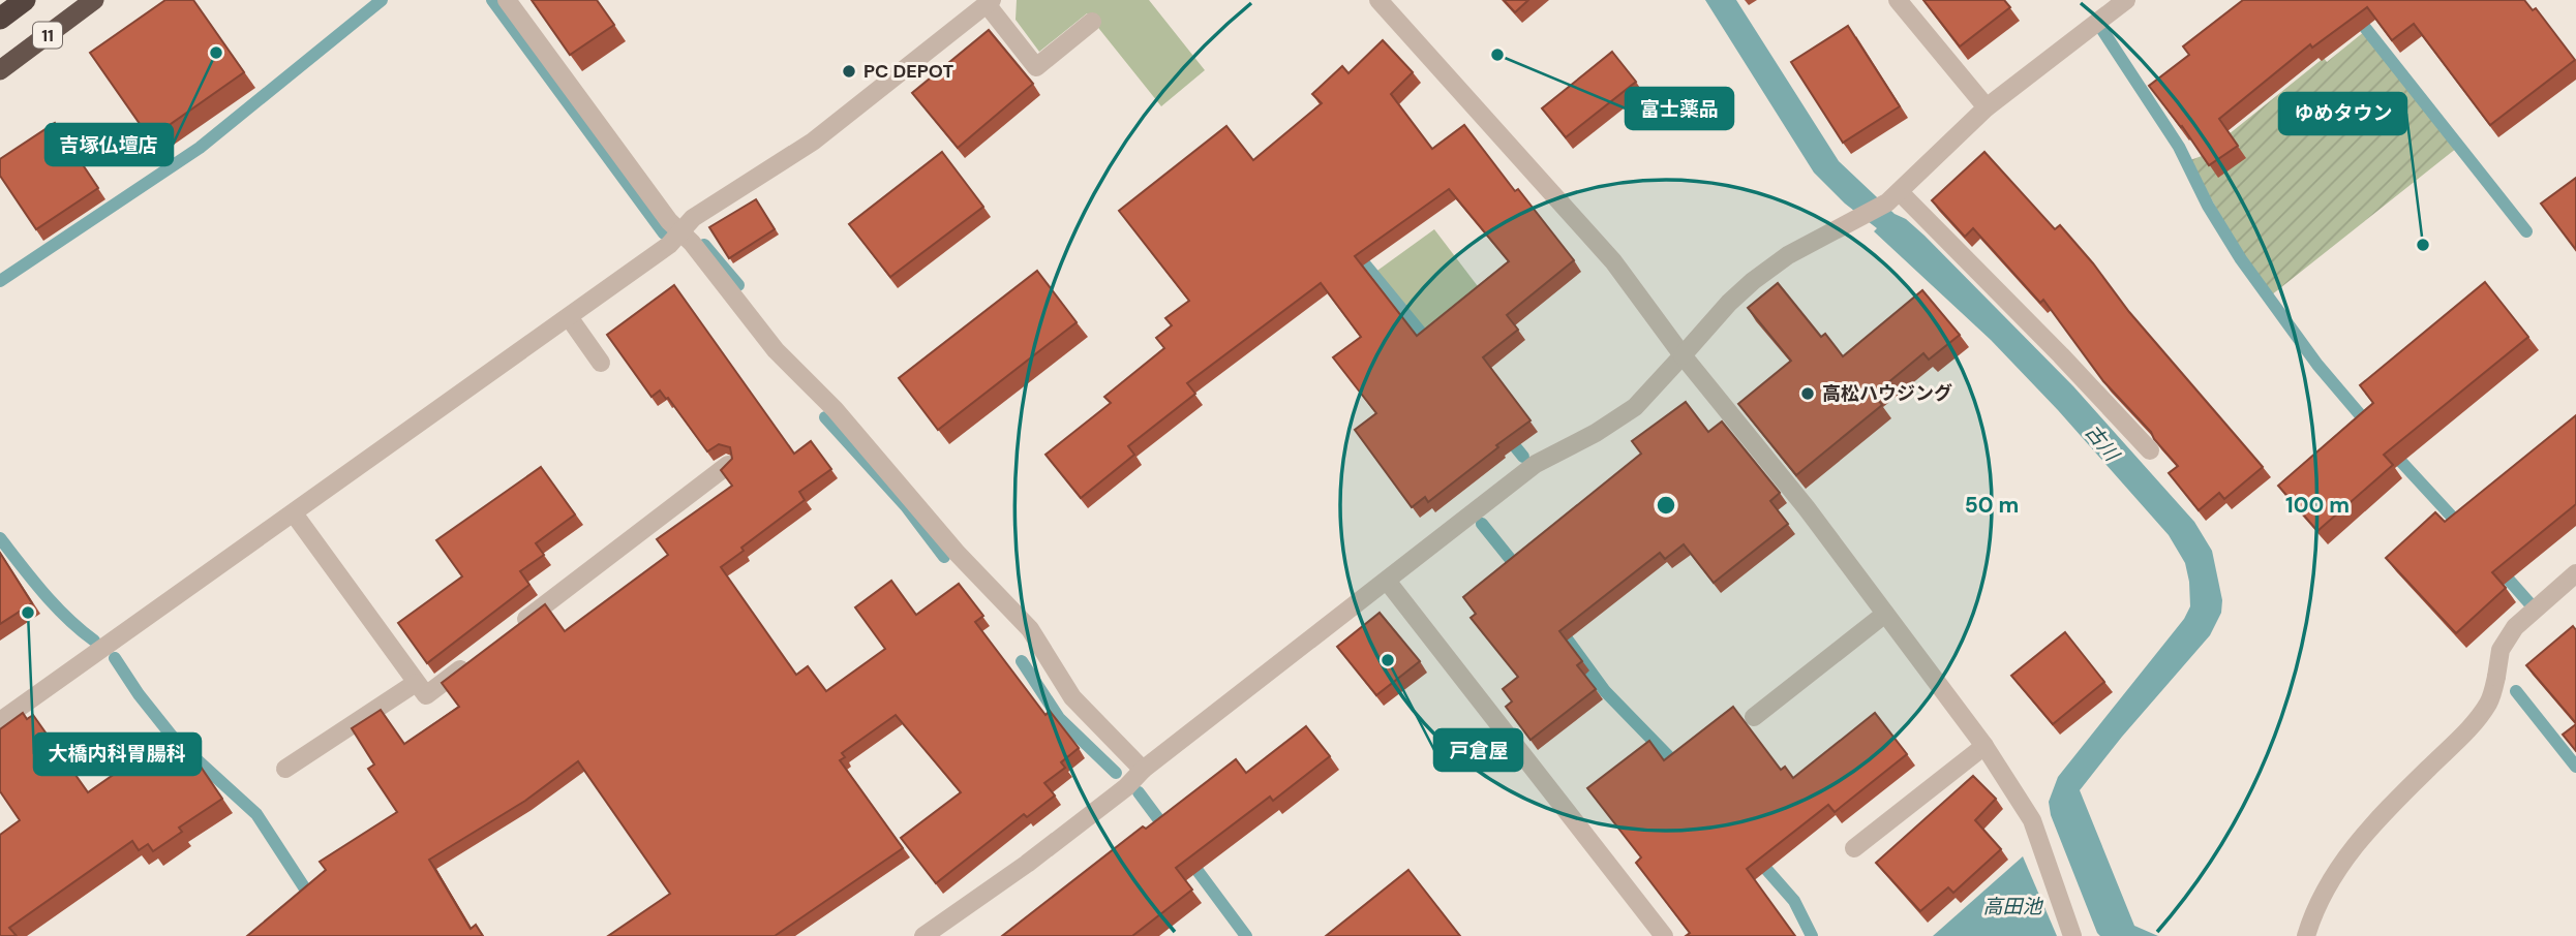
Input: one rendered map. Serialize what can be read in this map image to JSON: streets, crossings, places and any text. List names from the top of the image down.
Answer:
{
  "streets": {
    "highway": ["11"]
  },
  "water": ["古川", "高田池"],
  "places": [
    "吉塚仏壇店",
    "富士薬品",
    "PC DEPOT",
    "ゆめタウン",
    "高松ハウジング",
    "大橋内科胃腸科",
    "戸倉屋"
  ],
  "rings": ["50 m", "100 m"]
}
